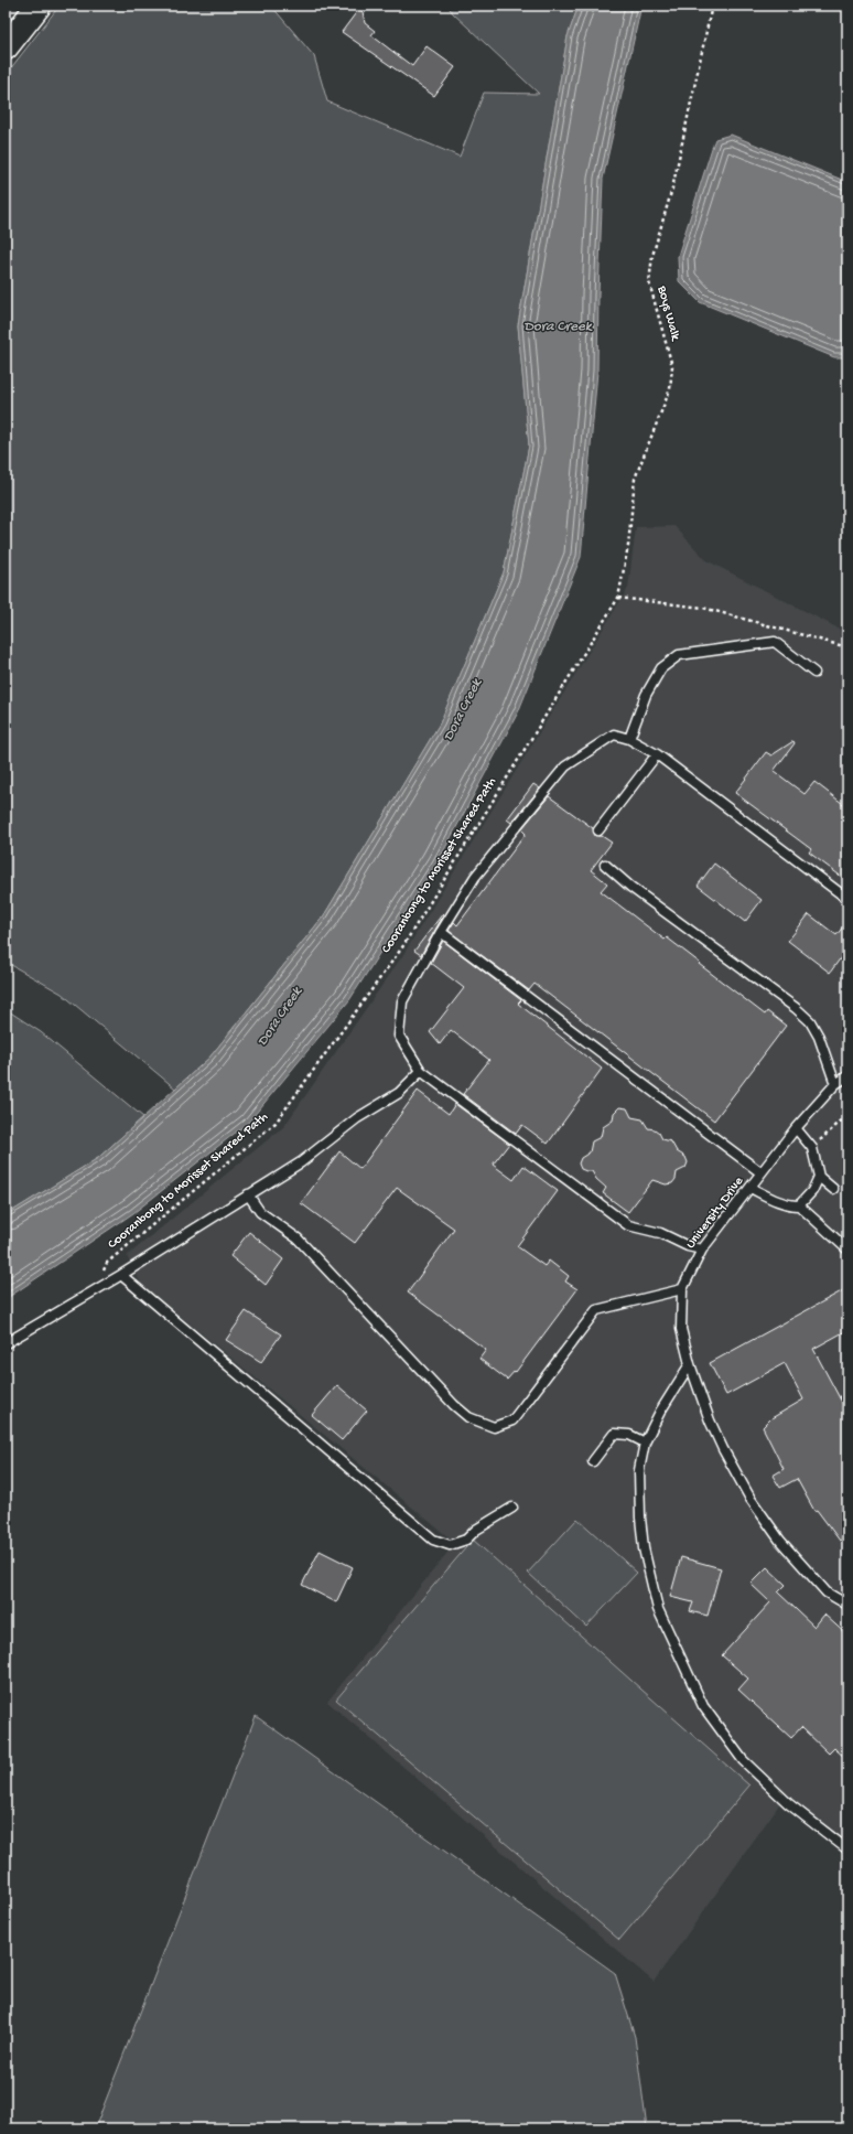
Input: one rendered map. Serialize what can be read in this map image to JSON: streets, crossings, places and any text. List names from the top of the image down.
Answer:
{
  "streets": {
    "lane": ["University Drive"],
    "path": ["Boys Walk", "Cooranbong to Morisset Shared Path"]
  },
  "crossings": [
    ["Boys Walk", "Cooranbong to Morisset Shared Path"]
  ],
  "water": ["Dora Creek"]
}
